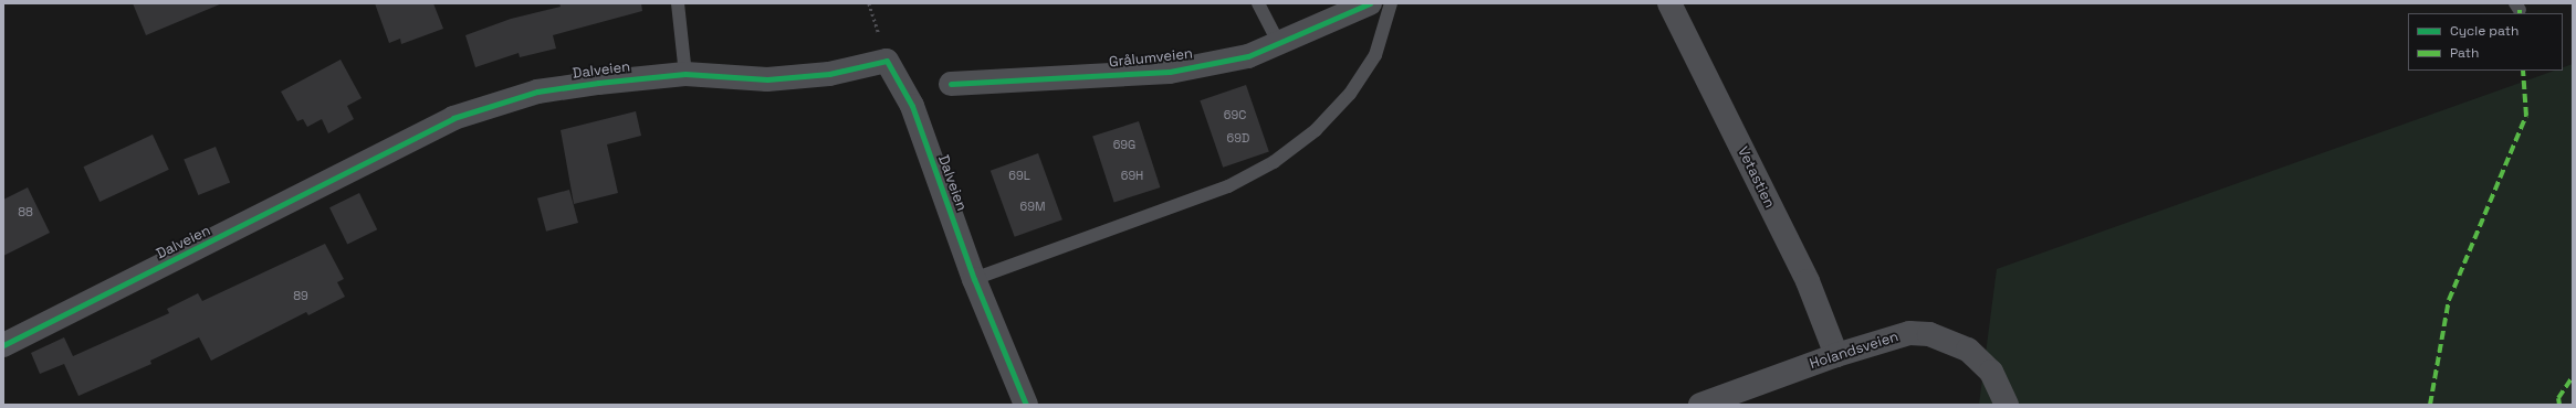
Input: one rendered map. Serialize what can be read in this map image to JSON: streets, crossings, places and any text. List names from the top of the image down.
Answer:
{
  "streets": {
    "street": [
      "Grålumveien",
      "Dalveien",
      "Vetastien",
      "Holandsveien"
    ]
  },
  "crossings": [
    ["Vetastien", "Holandsveien"]
  ],
  "house_numbers": [
    "69C",
    "69D",
    "69G",
    "69L",
    "69H",
    "69M",
    "88",
    "89"
  ],
  "legend": ["Cycle path", "Path"]
}
